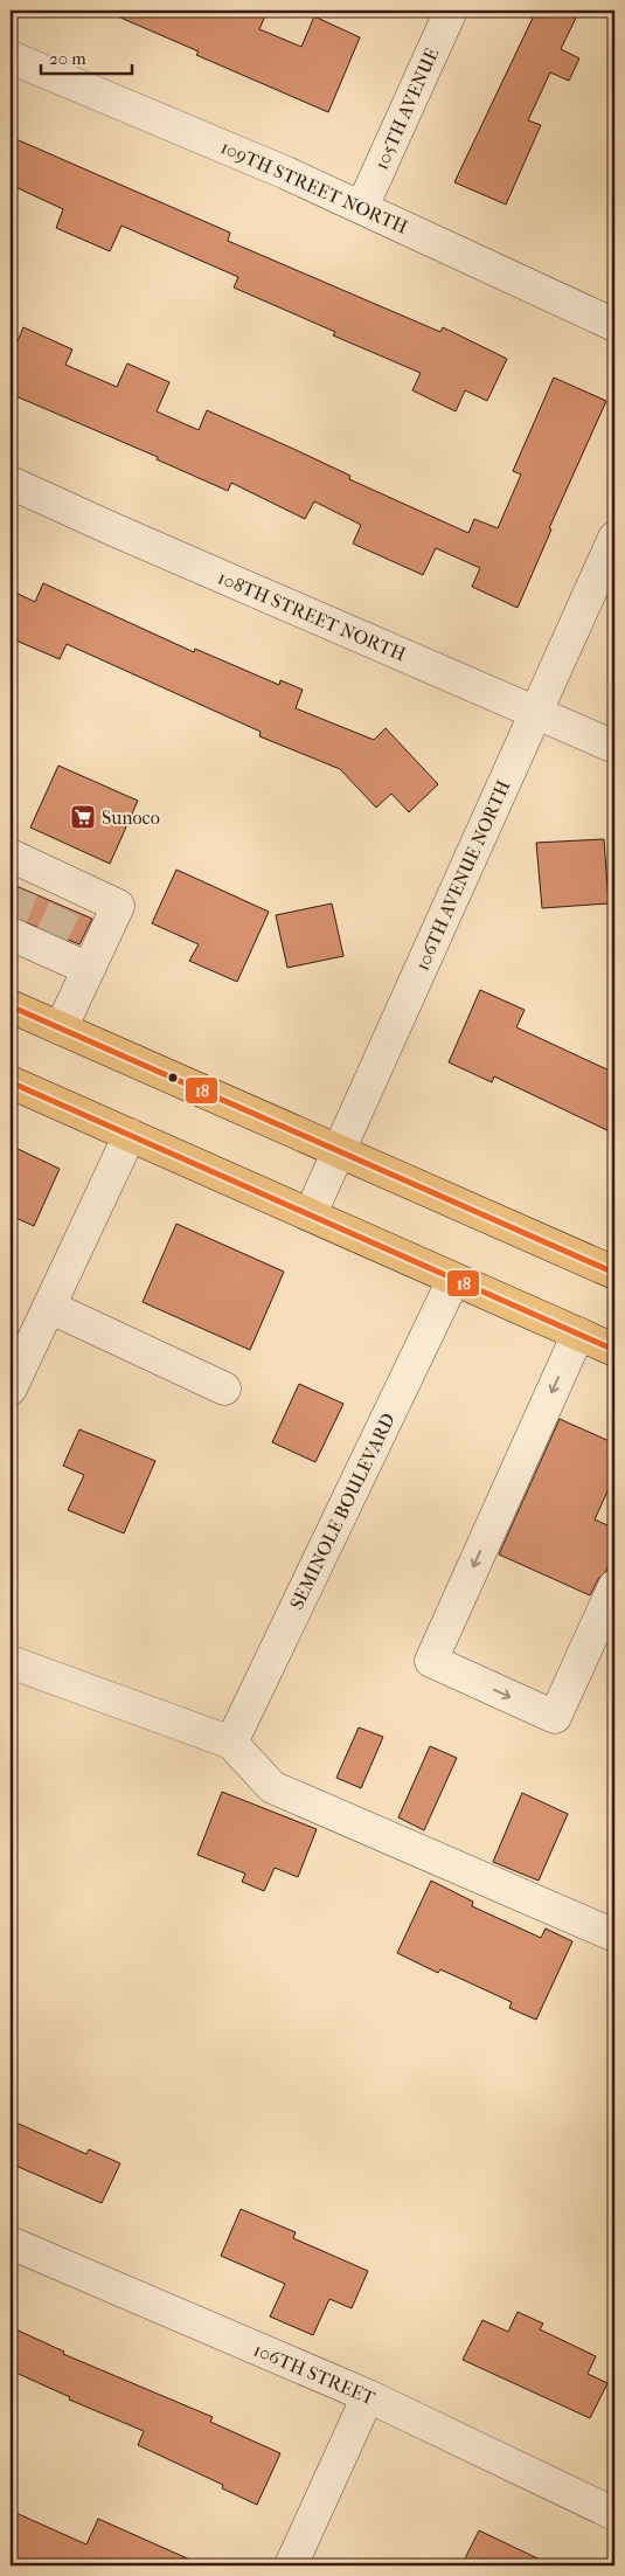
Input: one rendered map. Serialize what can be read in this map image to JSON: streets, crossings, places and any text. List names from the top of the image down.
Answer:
{
  "streets": {
    "street": [
      "105TH AVENUE",
      "109TH STREET NORTH",
      "108TH STREET NORTH",
      "106TH AVENUE NORTH",
      "SEMINOLE BOULEVARD",
      "106TH STREET"
    ]
  },
  "crossings": [
    ["105TH AVENUE", "109TH STREET NORTH"],
    ["108TH STREET NORTH", "106TH AVENUE NORTH"]
  ],
  "places": {
    "supermarket": ["Sunoco"]
  },
  "lines": ["transit line 18"],
  "scale_bar": "20 m"
}
